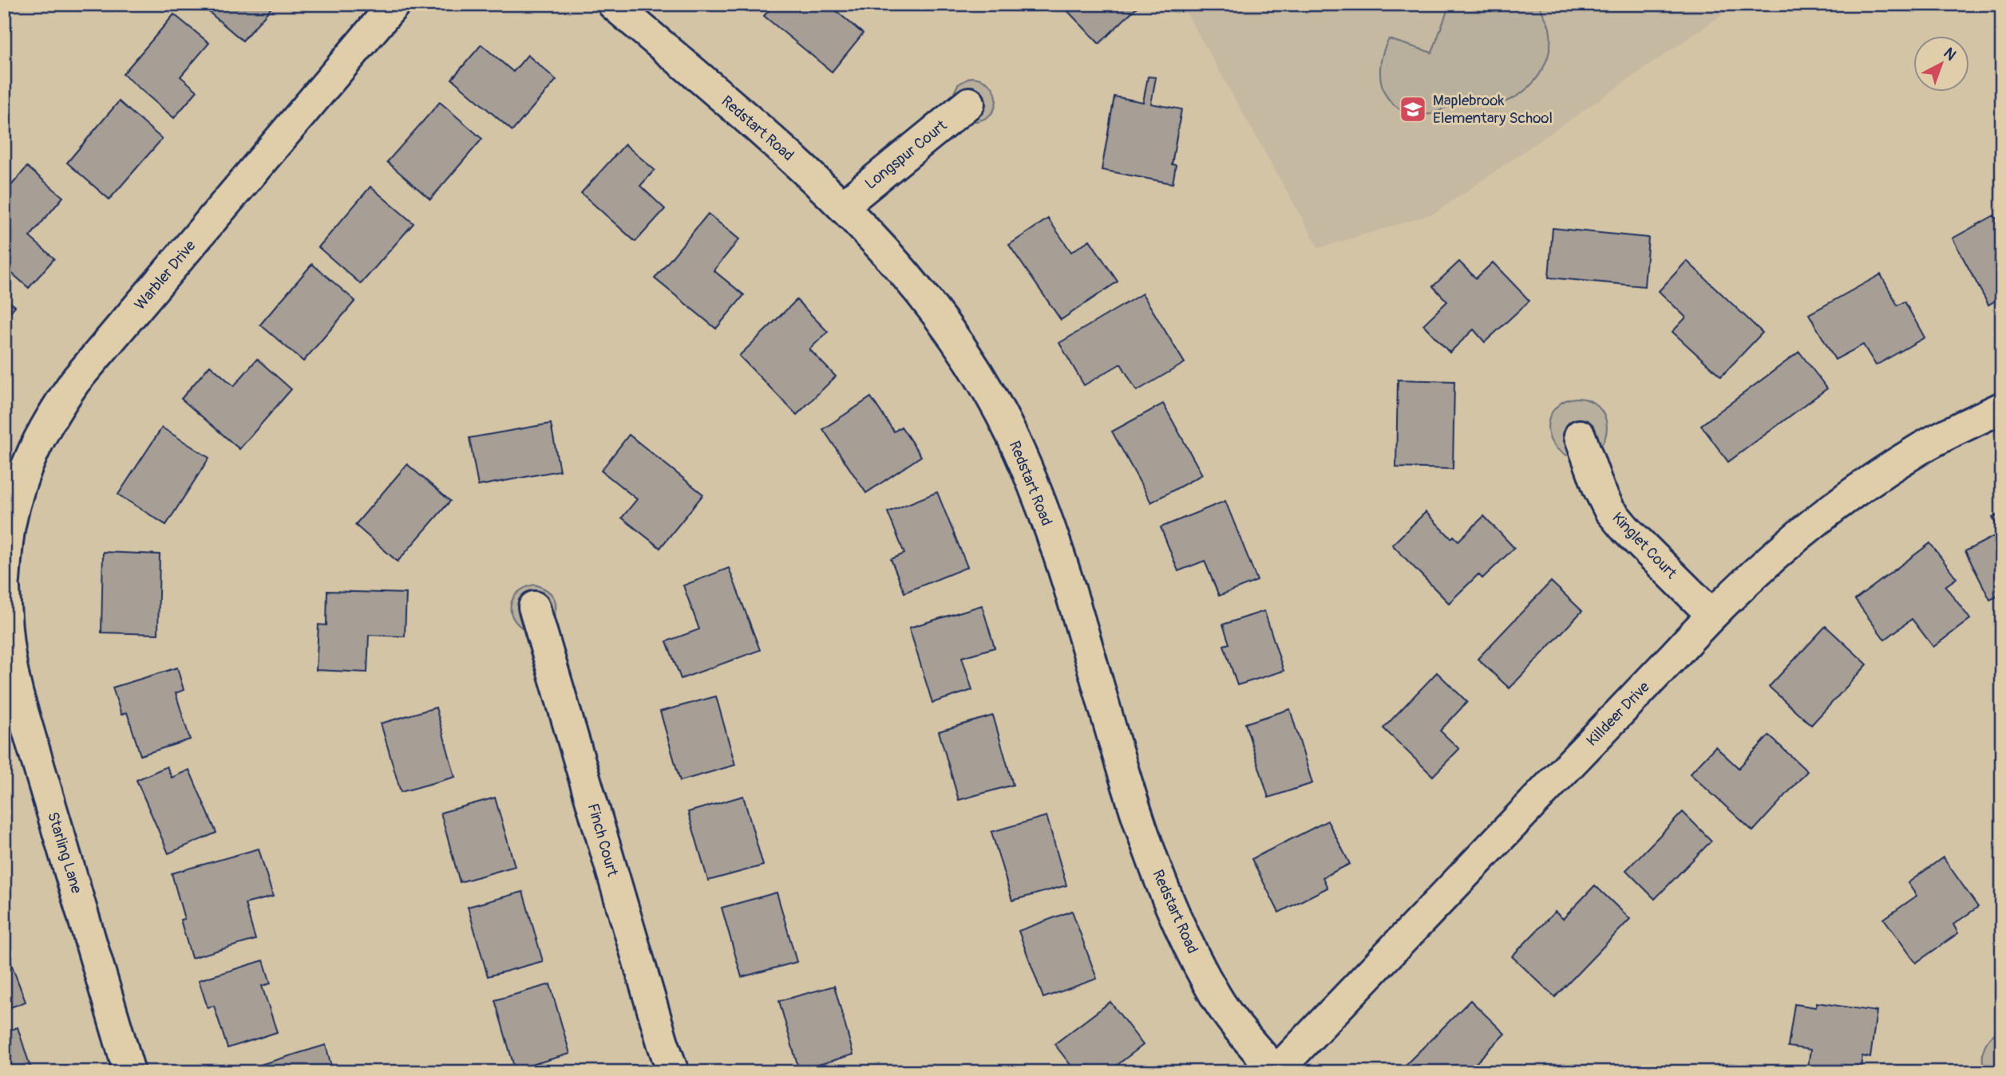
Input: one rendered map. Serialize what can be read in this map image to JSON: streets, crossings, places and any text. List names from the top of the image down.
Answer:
{
  "streets": {
    "street": [
      "Redstart Road",
      "Longspur Court",
      "Warbler Drive",
      "Kinglet Court",
      "Killdeer Drive",
      "Finch Court",
      "Starling Lane"
    ]
  },
  "crossings": [
    ["Redstart Road", "Longspur Court"],
    ["Redstart Road", "Killdeer Drive"],
    ["Kinglet Court", "Killdeer Drive"]
  ],
  "places": {
    "school or university": ["Maplebrook Elementary School"]
  },
  "north": "top right"
}
